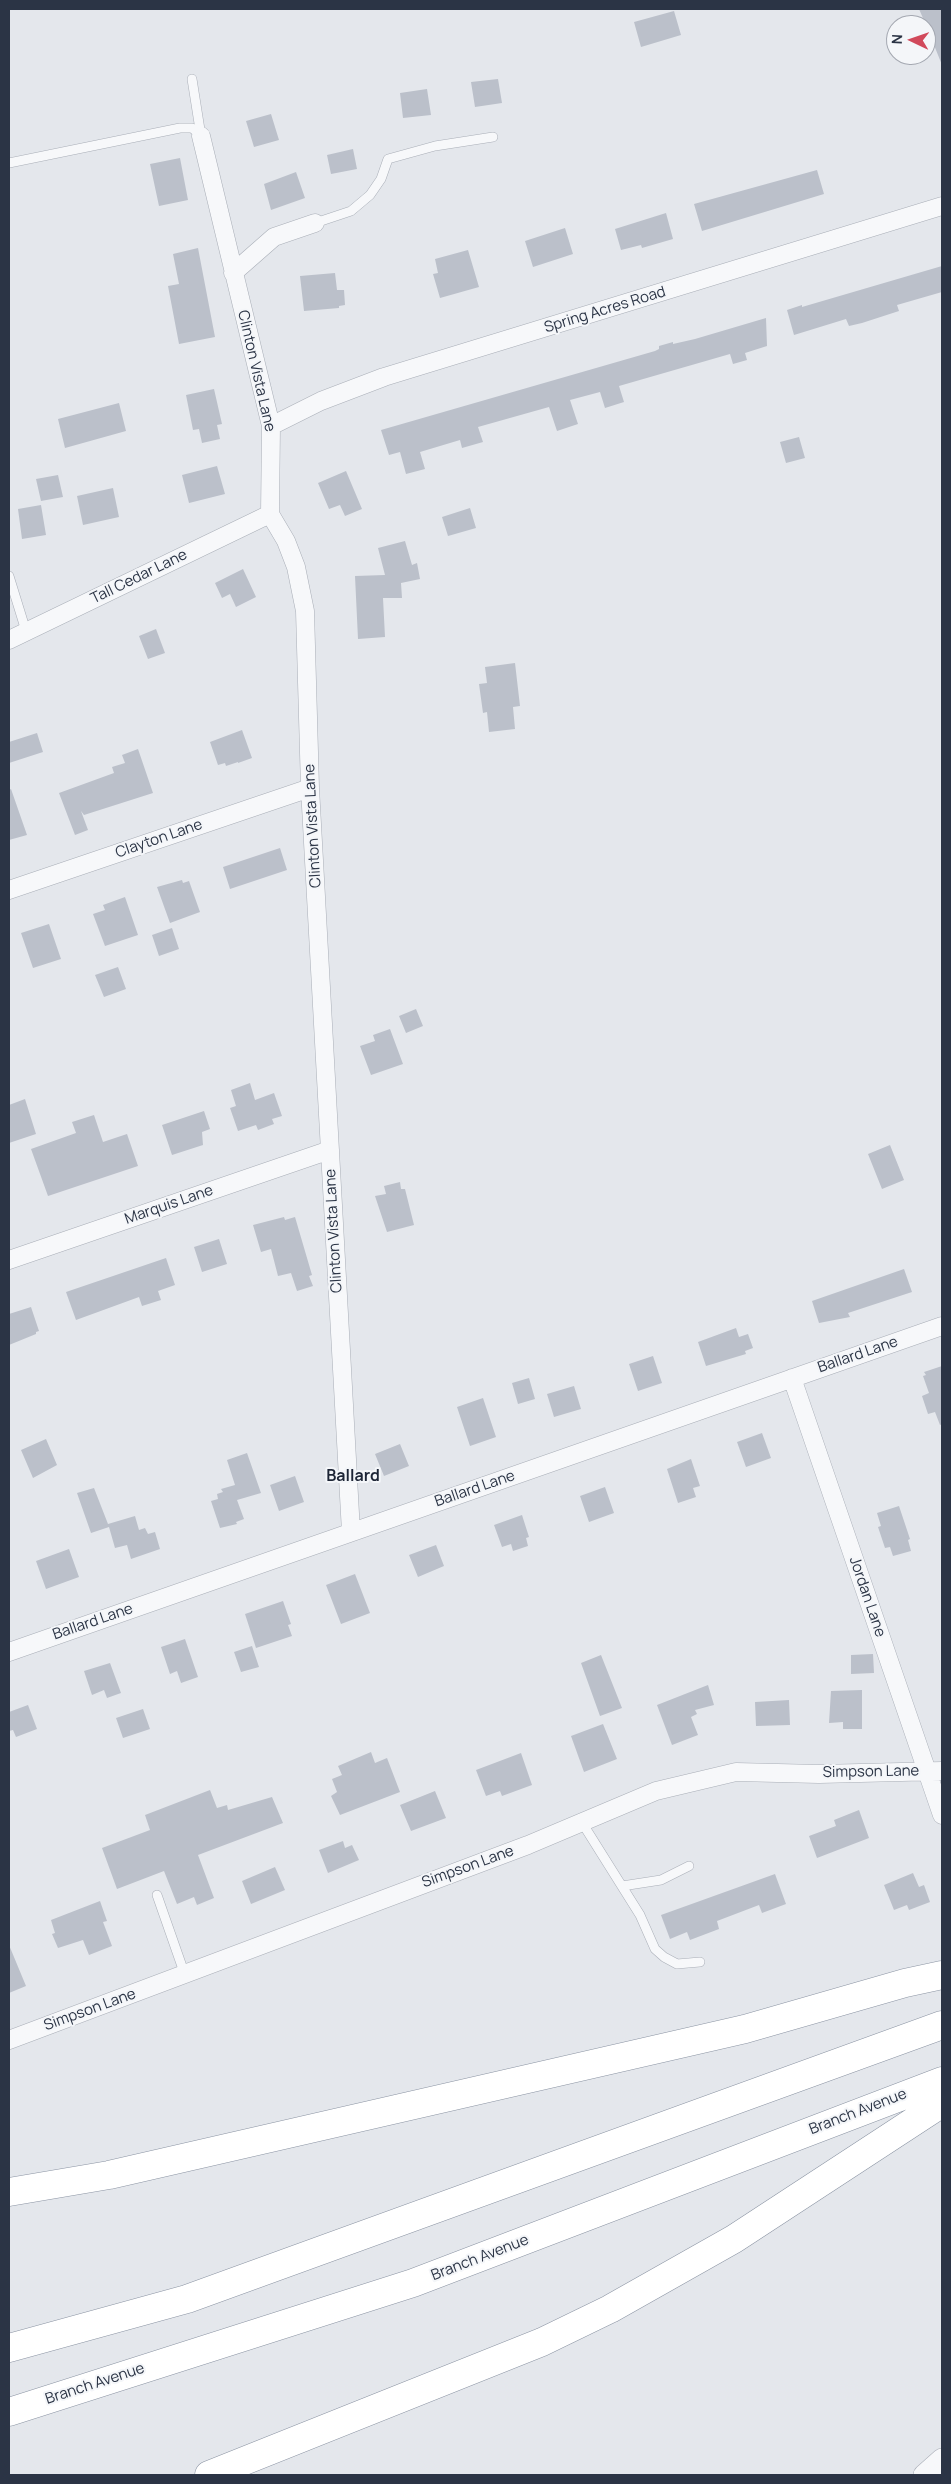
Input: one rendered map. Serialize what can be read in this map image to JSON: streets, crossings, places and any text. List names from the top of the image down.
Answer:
{
  "streets": {
    "highway": ["Branch Avenue"],
    "street": [
      "Spring Acres Road",
      "Clinton Vista Lane",
      "Tall Cedar Lane",
      "Clayton Lane",
      "Marquis Lane",
      "Ballard Lane",
      "Jordan Lane",
      "Simpson Lane"
    ]
  },
  "crossings": [
    ["Spring Acres Road", "Clinton Vista Lane"],
    ["Clinton Vista Lane", "Tall Cedar Lane"],
    ["Clinton Vista Lane", "Clayton Lane"],
    ["Clinton Vista Lane", "Marquis Lane"],
    ["Clinton Vista Lane", "Ballard Lane"],
    ["Ballard Lane", "Jordan Lane"],
    ["Jordan Lane", "Simpson Lane"]
  ],
  "districts": ["Ballard"],
  "north": "left"
}
